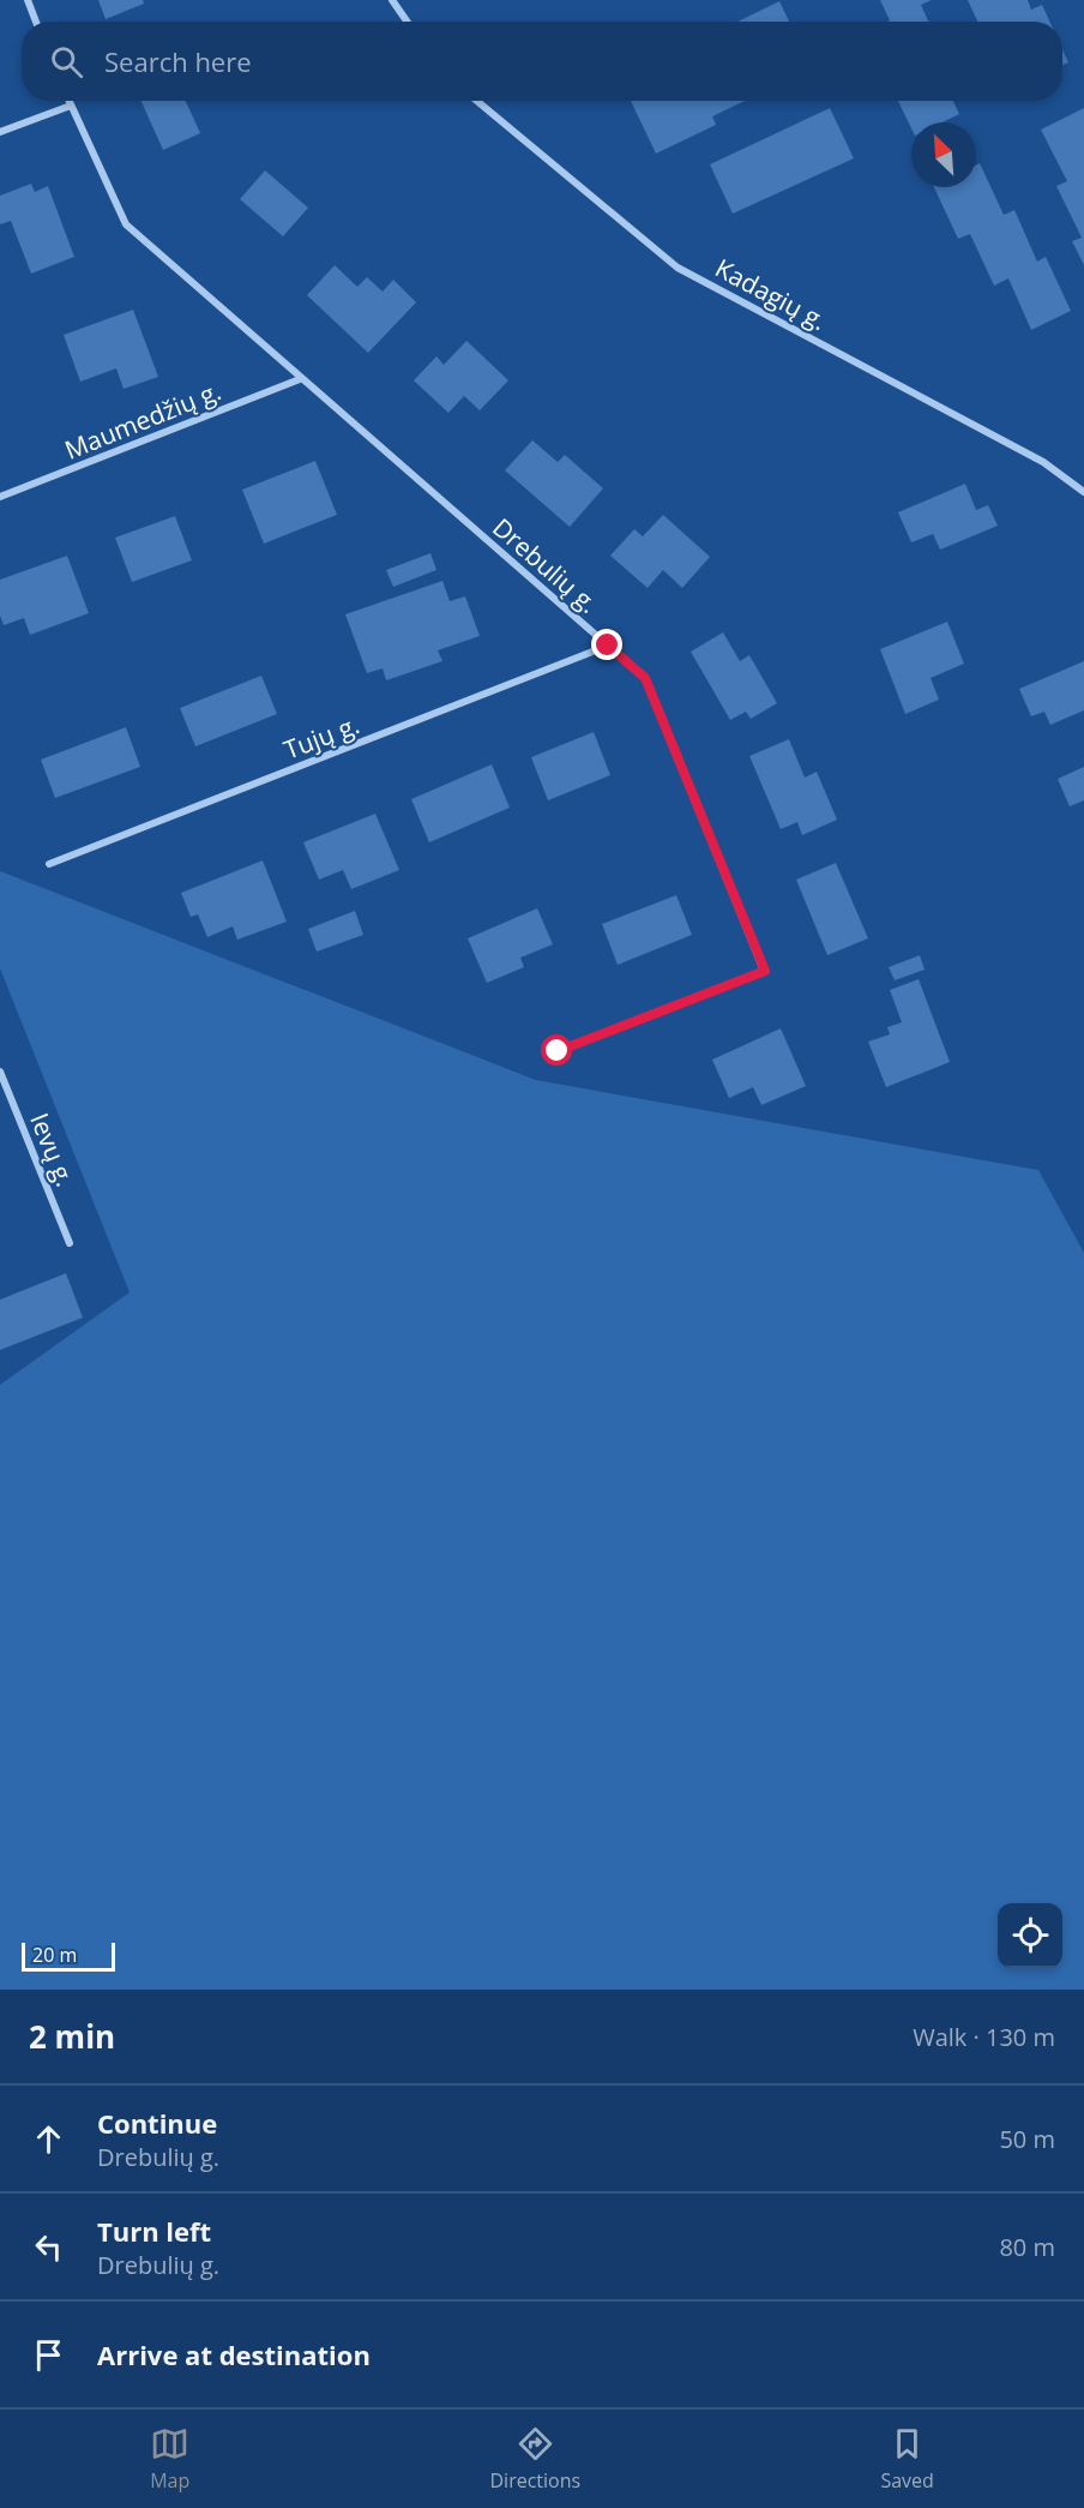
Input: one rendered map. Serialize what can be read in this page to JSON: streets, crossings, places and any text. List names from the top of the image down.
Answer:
{
  "streets": {
    "street": [
      "Kadagių g.",
      "Maumedžių g.",
      "Drebulių g.",
      "Tujų g.",
      "Ievų g."
    ]
  },
  "crossings": [
    ["Maumedžių g.", "Drebulių g."],
    ["Drebulių g.", "Tujų g."]
  ],
  "scale_bar": "20 m",
  "north": "top left",
  "page": {
    "search": "Search here",
    "scale": "20 m",
    "heading": ["2 min", "Walk · 130 m"],
    "list": [
      ["Continue", "Drebulių g.", "50 m"],
      ["Turn left", "Drebulių g.", "80 m"],
      "Arrive at destination"
    ],
    "nav": ["Map", "Directions", "Saved"]
  }
}
